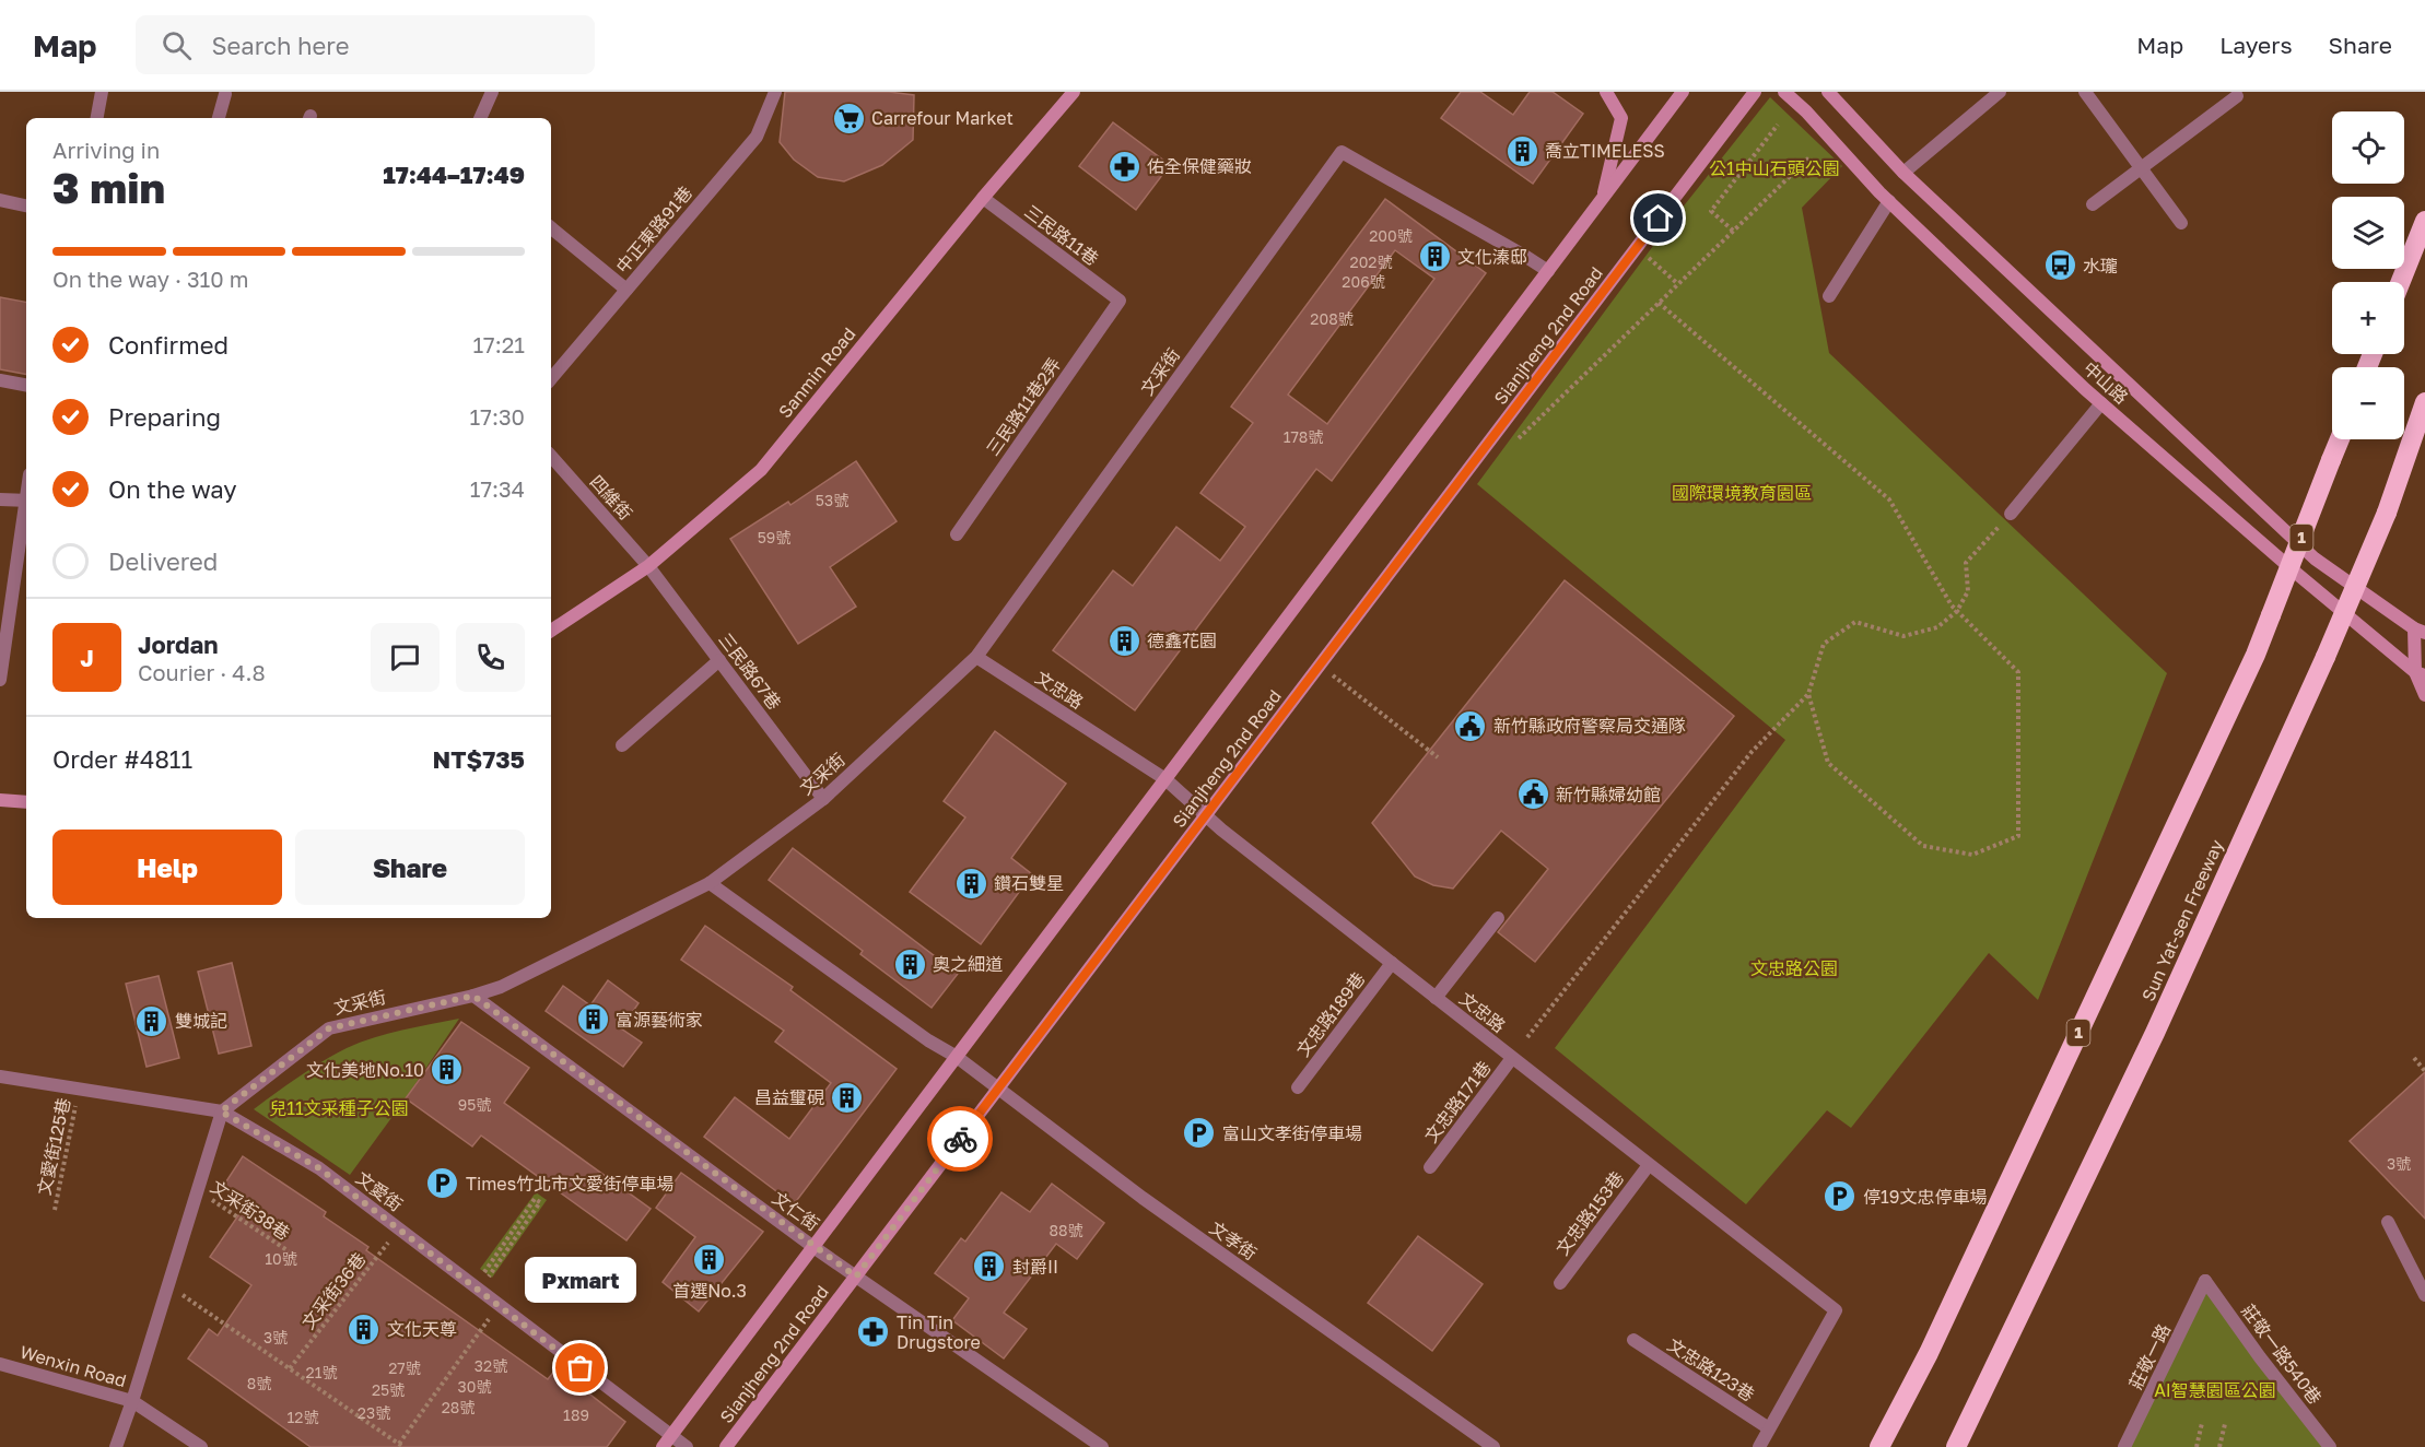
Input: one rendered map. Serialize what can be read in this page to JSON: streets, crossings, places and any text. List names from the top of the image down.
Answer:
{
  "streets": {
    "highway": ["1", "Sun Yat-sen Freeway"],
    "street": [
      "中正東路91巷",
      "三民路11巷",
      "Sianjheng 2nd Road",
      "文采街",
      "Sanmin Road",
      "中山路",
      "三民路11巷2弄",
      "四維街",
      "三民路67巷",
      "文忠路",
      "文忠路189巷",
      "文忠路171巷",
      "文愛街",
      "文仁街",
      "文忠路153巷",
      "文孝街",
      "莊敬一路540巷",
      "莊敬一路",
      "Wenxin Road",
      "文忠路123巷"
    ],
    "path": ["文愛街125巷", "文采街38巷", "文采街36巷"]
  },
  "crossings": [
    ["三民路11巷", "Sanmin Road"],
    ["三民路11巷", "三民路11巷2弄"],
    ["Sianjheng 2nd Road", "文采街"],
    ["Sianjheng 2nd Road", "文忠路"],
    ["Sianjheng 2nd Road", "文愛街"],
    ["Sianjheng 2nd Road", "文仁街"],
    ["Sianjheng 2nd Road", "文孝街"],
    ["文采街", "三民路67巷"],
    ["文采街", "文忠路"],
    ["文采街", "文愛街"],
    ["文采街", "文仁街"],
    ["文采街", "文孝街"],
    ["Sanmin Road", "四維街"],
    ["Sanmin Road", "三民路67巷"],
    ["四維街", "三民路67巷"],
    ["文忠路", "文忠路189巷"],
    ["文忠路", "文忠路171巷"],
    ["文忠路", "文忠路153巷"],
    ["文忠路", "文忠路123巷"],
    ["文愛街125巷", "文愛街"],
    ["文愛街", "文采街36巷"],
    ["莊敬一路540巷", "莊敬一路"]
  ],
  "parks": [
    "公1中山石頭公園",
    "國際環境教育園區",
    "文忠路公園",
    "兒11文采種子公園",
    "AI智慧園區公園"
  ],
  "places": {
    "supermarket": ["Carrefour Market"],
    "building": [
      "喬立TIMELESS",
      "文化溱邸",
      "德鑫花園",
      "鑽石雙星",
      "奧之細道",
      "富源藝術家",
      "雙城記",
      "文化美地No.10",
      "昌益璽硯",
      "首選No.3",
      "封爵II",
      "文化天尊"
    ],
    "pharmacy": ["佑全保健藥妝", "Tin Tin Drugstore"],
    "bus stop": ["水瓏"],
    "public building": ["新竹縣政府警察局交通隊", "新竹縣婦幼館"],
    "parking": ["富山文孝街停車場", "Times竹北市文愛街停車場", "停19文忠停車場"],
    "other": ["Pxmart"]
  },
  "house_numbers": [
    "200號",
    "202號",
    "206號",
    "208號",
    "178號",
    "53號",
    "59號",
    "95號",
    "3號",
    "88號",
    "10號",
    "3號",
    "32號",
    "27號",
    "21號",
    "8號",
    "30號",
    "25號",
    "28號",
    "23號",
    "189",
    "12號"
  ],
  "page": {
    "header": "Map",
    "search": "Search here",
    "nav": ["Map", "Layers", "Share"],
    "map_buttons": ["+", "−"],
    "heading": ["3 min", "Arriving in", "17:44–17:49"],
    "panel": [
      "Jordan",
      "Courier · 4.8",
      "Order #4811",
      "NT$735"
    ],
    "bar": "On the way · 310 m",
    "list": [
      ["Confirmed", "17:21"],
      ["Preparing", "17:30"],
      ["On the way", "17:34"],
      "Delivered"
    ],
    "round": "J",
    "buttons": ["Help", "Share"],
    "bubble": "Pxmart"
  }
}
